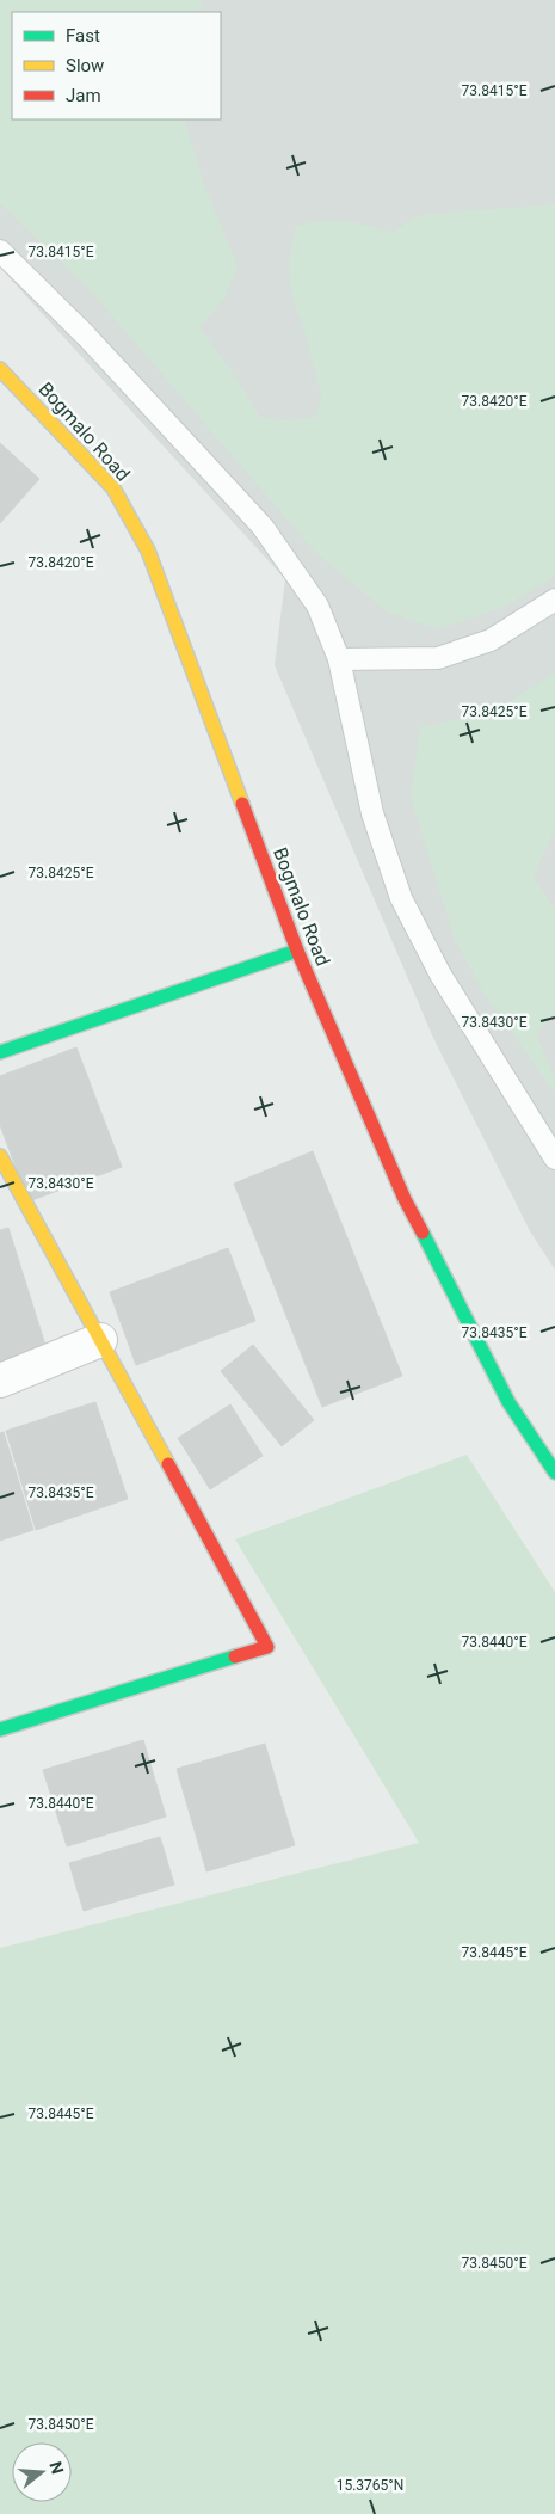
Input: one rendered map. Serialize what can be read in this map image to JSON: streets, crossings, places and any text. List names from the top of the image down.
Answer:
{
  "streets": {
    "street": ["Bogmalo Road"]
  },
  "legend": ["Fast", "Slow", "Jam"],
  "north": "right",
  "coordinates": [
    "73.8415°E",
    "73.8420°E",
    "73.8425°E",
    "73.8430°E",
    "73.8435°E",
    "73.8440°E",
    "73.8445°E",
    "73.8450°E",
    "15.3765°N"
  ]
}
